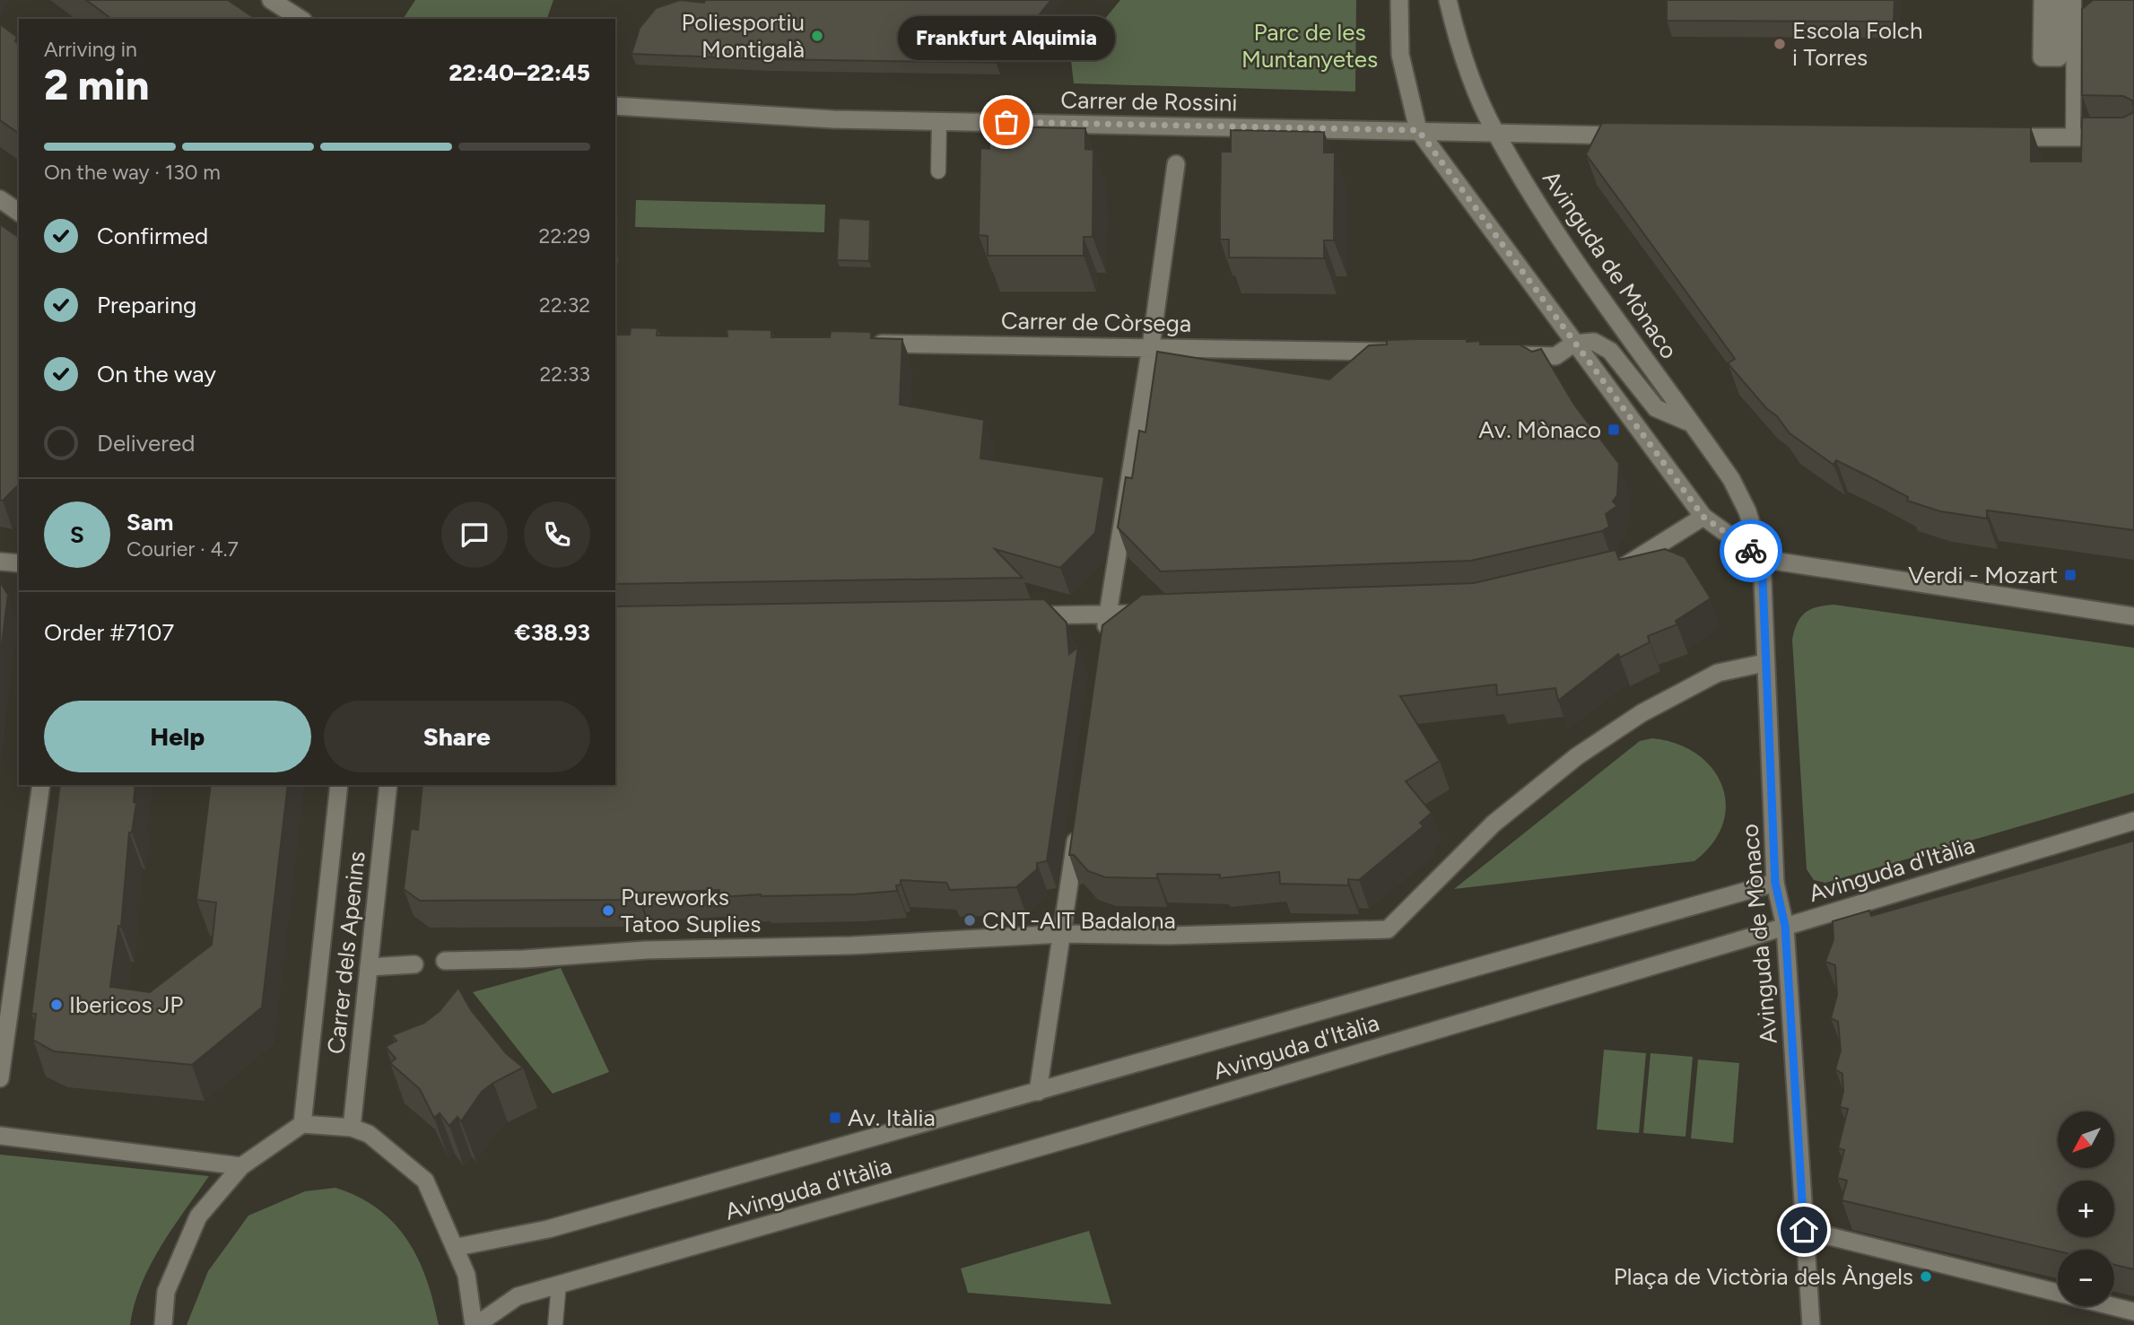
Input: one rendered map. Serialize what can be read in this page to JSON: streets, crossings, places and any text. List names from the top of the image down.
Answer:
{
  "streets": {
    "street": [
      "Carrer de Rossini",
      "Avinguda de Mònaco",
      "Carrer de Còrsega",
      "Avinguda d'Itàlia",
      "Carrer dels Apenins"
    ]
  },
  "crossings": [
    ["Carrer de Rossini", "Avinguda de Mònaco"],
    ["Avinguda de Mònaco", "Avinguda d'Itàlia"]
  ],
  "parks": ["Parc de les Muntanyetes"],
  "places": {
    "other": [
      "Poliesportiu Montigalà",
      "Escola Folch i Torres",
      "Frankfurt Alquimia",
      "Pureworks Tatoo Suplies",
      "CNT-AIT Badalona",
      "Ibericos JP",
      "Plaça de Victòria dels Àngels"
    ],
    "transit": ["Av. Mònaco", "Verdi - Mozart", "Av. Itàlia"]
  },
  "north": "bottom left",
  "page": {
    "bubble": "Frankfurt Alquimia",
    "heading": ["2 min", "Arriving in", "22:40–22:45"],
    "panel": [
      "Sam",
      "Courier · 4.7",
      "Order #7107",
      "€38.93"
    ],
    "bar": "On the way · 130 m",
    "list": [
      ["Confirmed", "22:29"],
      ["Preparing", "22:32"],
      ["On the way", "22:33"],
      "Delivered"
    ],
    "round": "S",
    "buttons": ["Help", "Share"],
    "map_buttons": ["+", "−"]
  }
}
